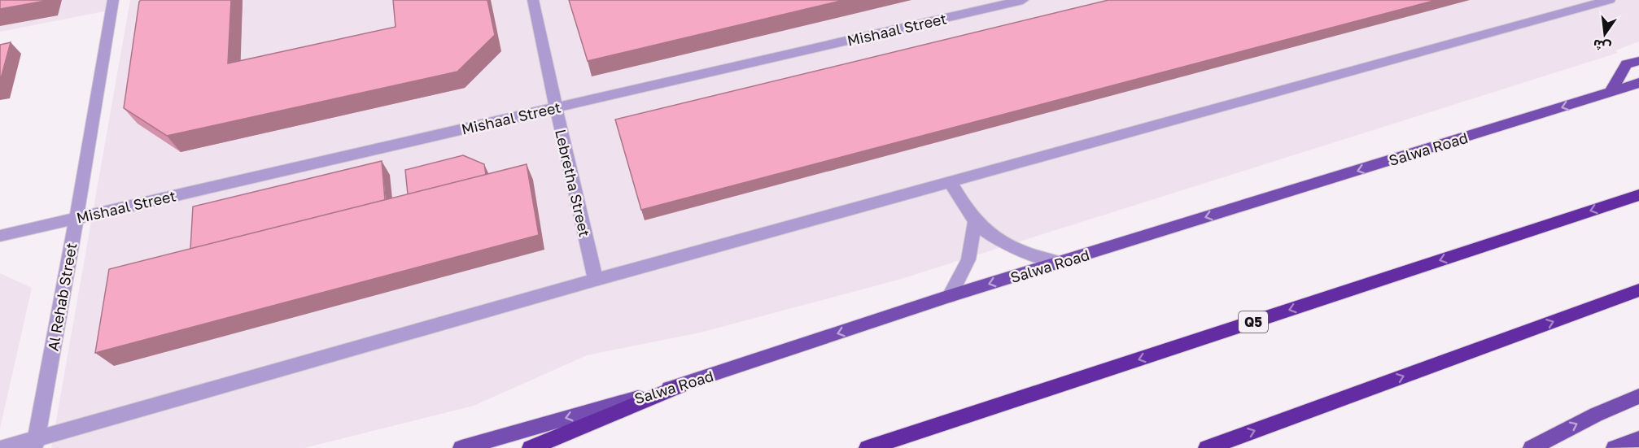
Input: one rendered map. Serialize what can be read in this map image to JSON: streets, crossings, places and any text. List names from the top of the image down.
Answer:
{
  "streets": {
    "highway": ["Q5"],
    "main road": ["Salwa Road"],
    "street": ["Mishaal Street", "Lebretha Street", "Al Rehab Street"]
  },
  "crossings": [
    ["Mishaal Street", "Lebretha Street"],
    ["Mishaal Street", "Al Rehab Street"]
  ],
  "one_way": ["Salwa Road"],
  "north": "bottom"
}
